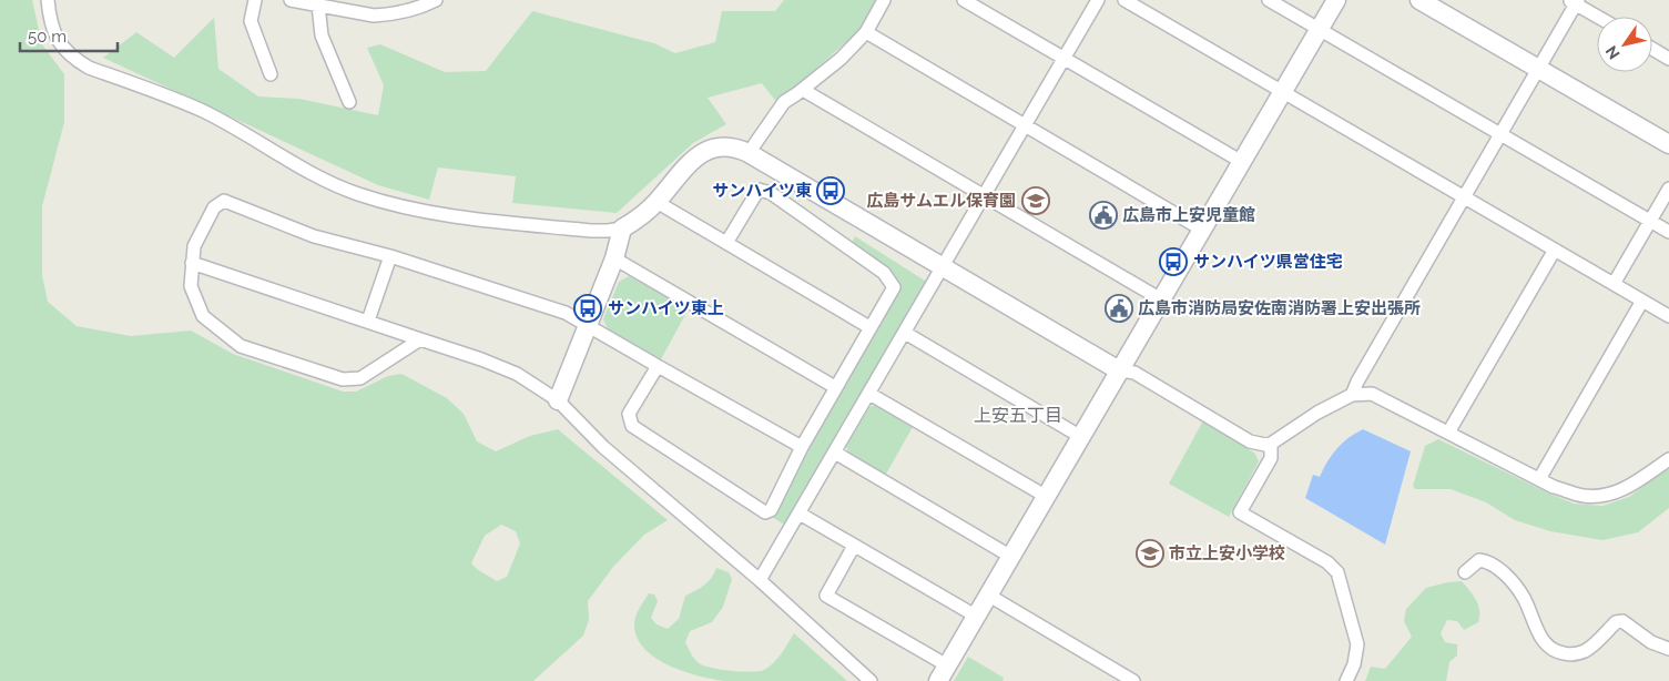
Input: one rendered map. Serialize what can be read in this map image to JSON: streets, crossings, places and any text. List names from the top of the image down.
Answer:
{
  "districts": ["上安五丁目"],
  "places": {
    "bus stop": ["サンハイツ東", "サンハイツ県営住宅", "サンハイツ東上"],
    "school or university": ["広島サムエル保育園", "市立上安小学校"],
    "public building": ["広島市上安児童館", "広島市消防局安佐南消防署上安出張所"]
  },
  "scale_bar": "50 m",
  "north": "bottom left"
}
